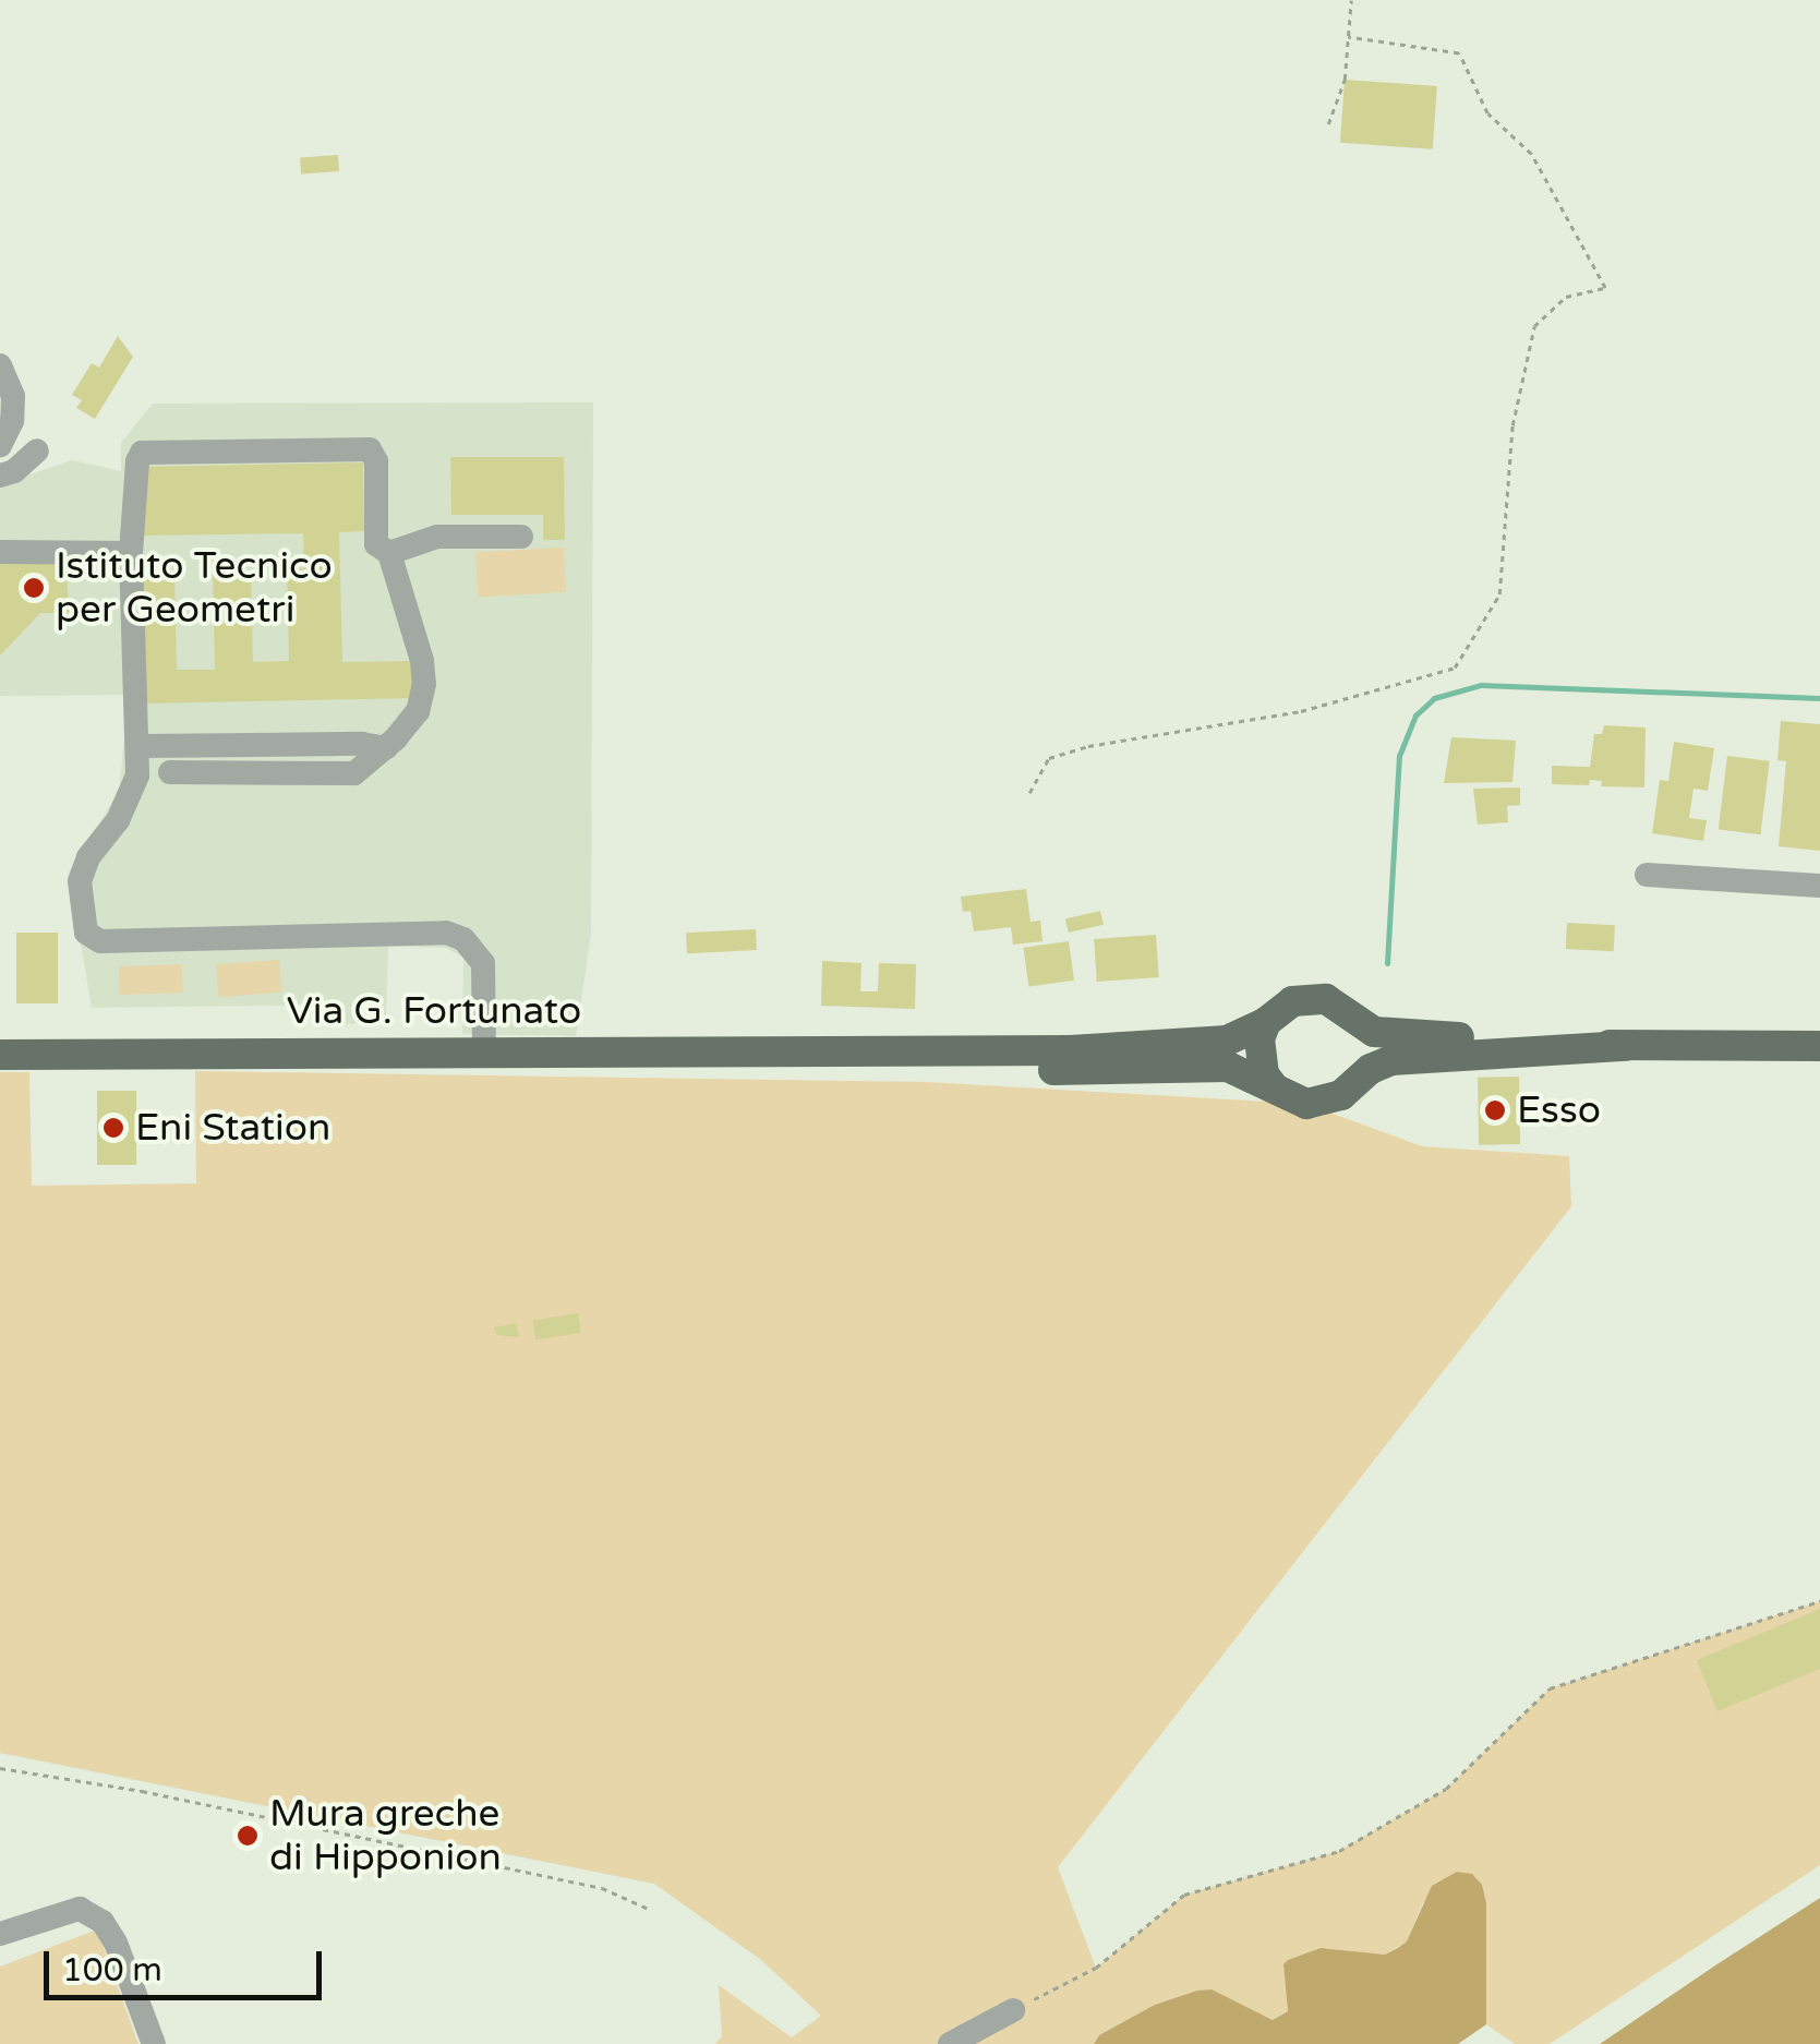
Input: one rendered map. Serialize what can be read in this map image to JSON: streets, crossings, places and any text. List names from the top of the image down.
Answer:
{
  "streets": {
    "main road": ["Via G. Fortunato"]
  },
  "places": [
    "Istituto Tecnico per Geometri",
    "Esso",
    "Eni Station",
    "Mura greche di Hipponion"
  ],
  "scale_bar": "100 m"
}
